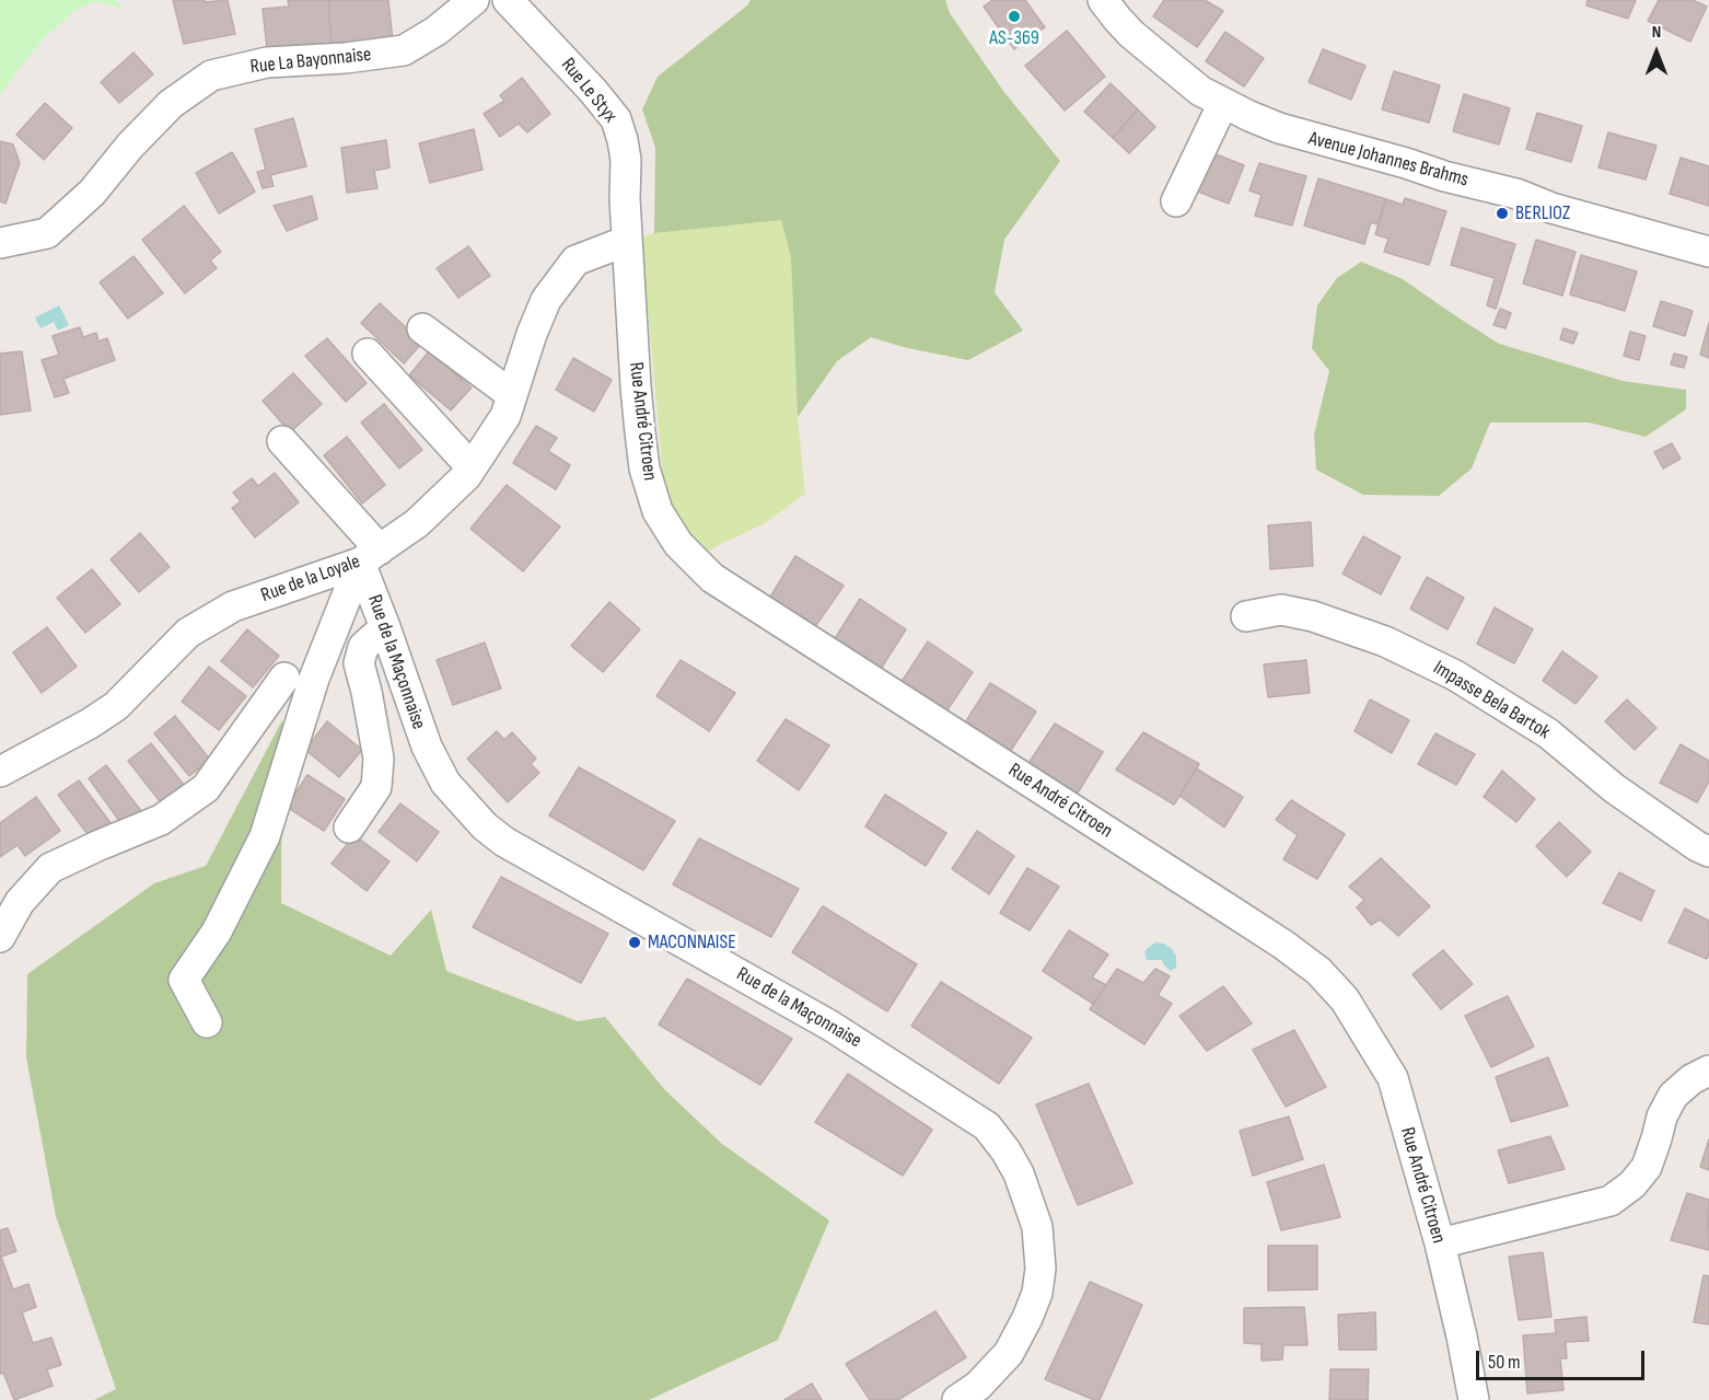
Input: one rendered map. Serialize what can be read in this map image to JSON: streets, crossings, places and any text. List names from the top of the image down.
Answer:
{
  "streets": {
    "street": [
      "Rue La Bayonnaise",
      "Rue Le Styx",
      "Avenue Johannes Brahms",
      "Rue André Citroen",
      "Rue de la Loyale",
      "Rue de la Maçonnaise",
      "Impasse Bela Bartok"
    ]
  },
  "crossings": [
    ["Rue Le Styx", "Rue André Citroen"],
    ["Rue Le Styx", "Rue de la Loyale"],
    ["Rue André Citroen", "Rue de la Loyale"],
    ["Rue de la Loyale", "Rue de la Maçonnaise"]
  ],
  "places": ["AS-369", "BERLIOZ", "MACONNAISE"],
  "scale_bar": "50 m",
  "north": "top"
}
